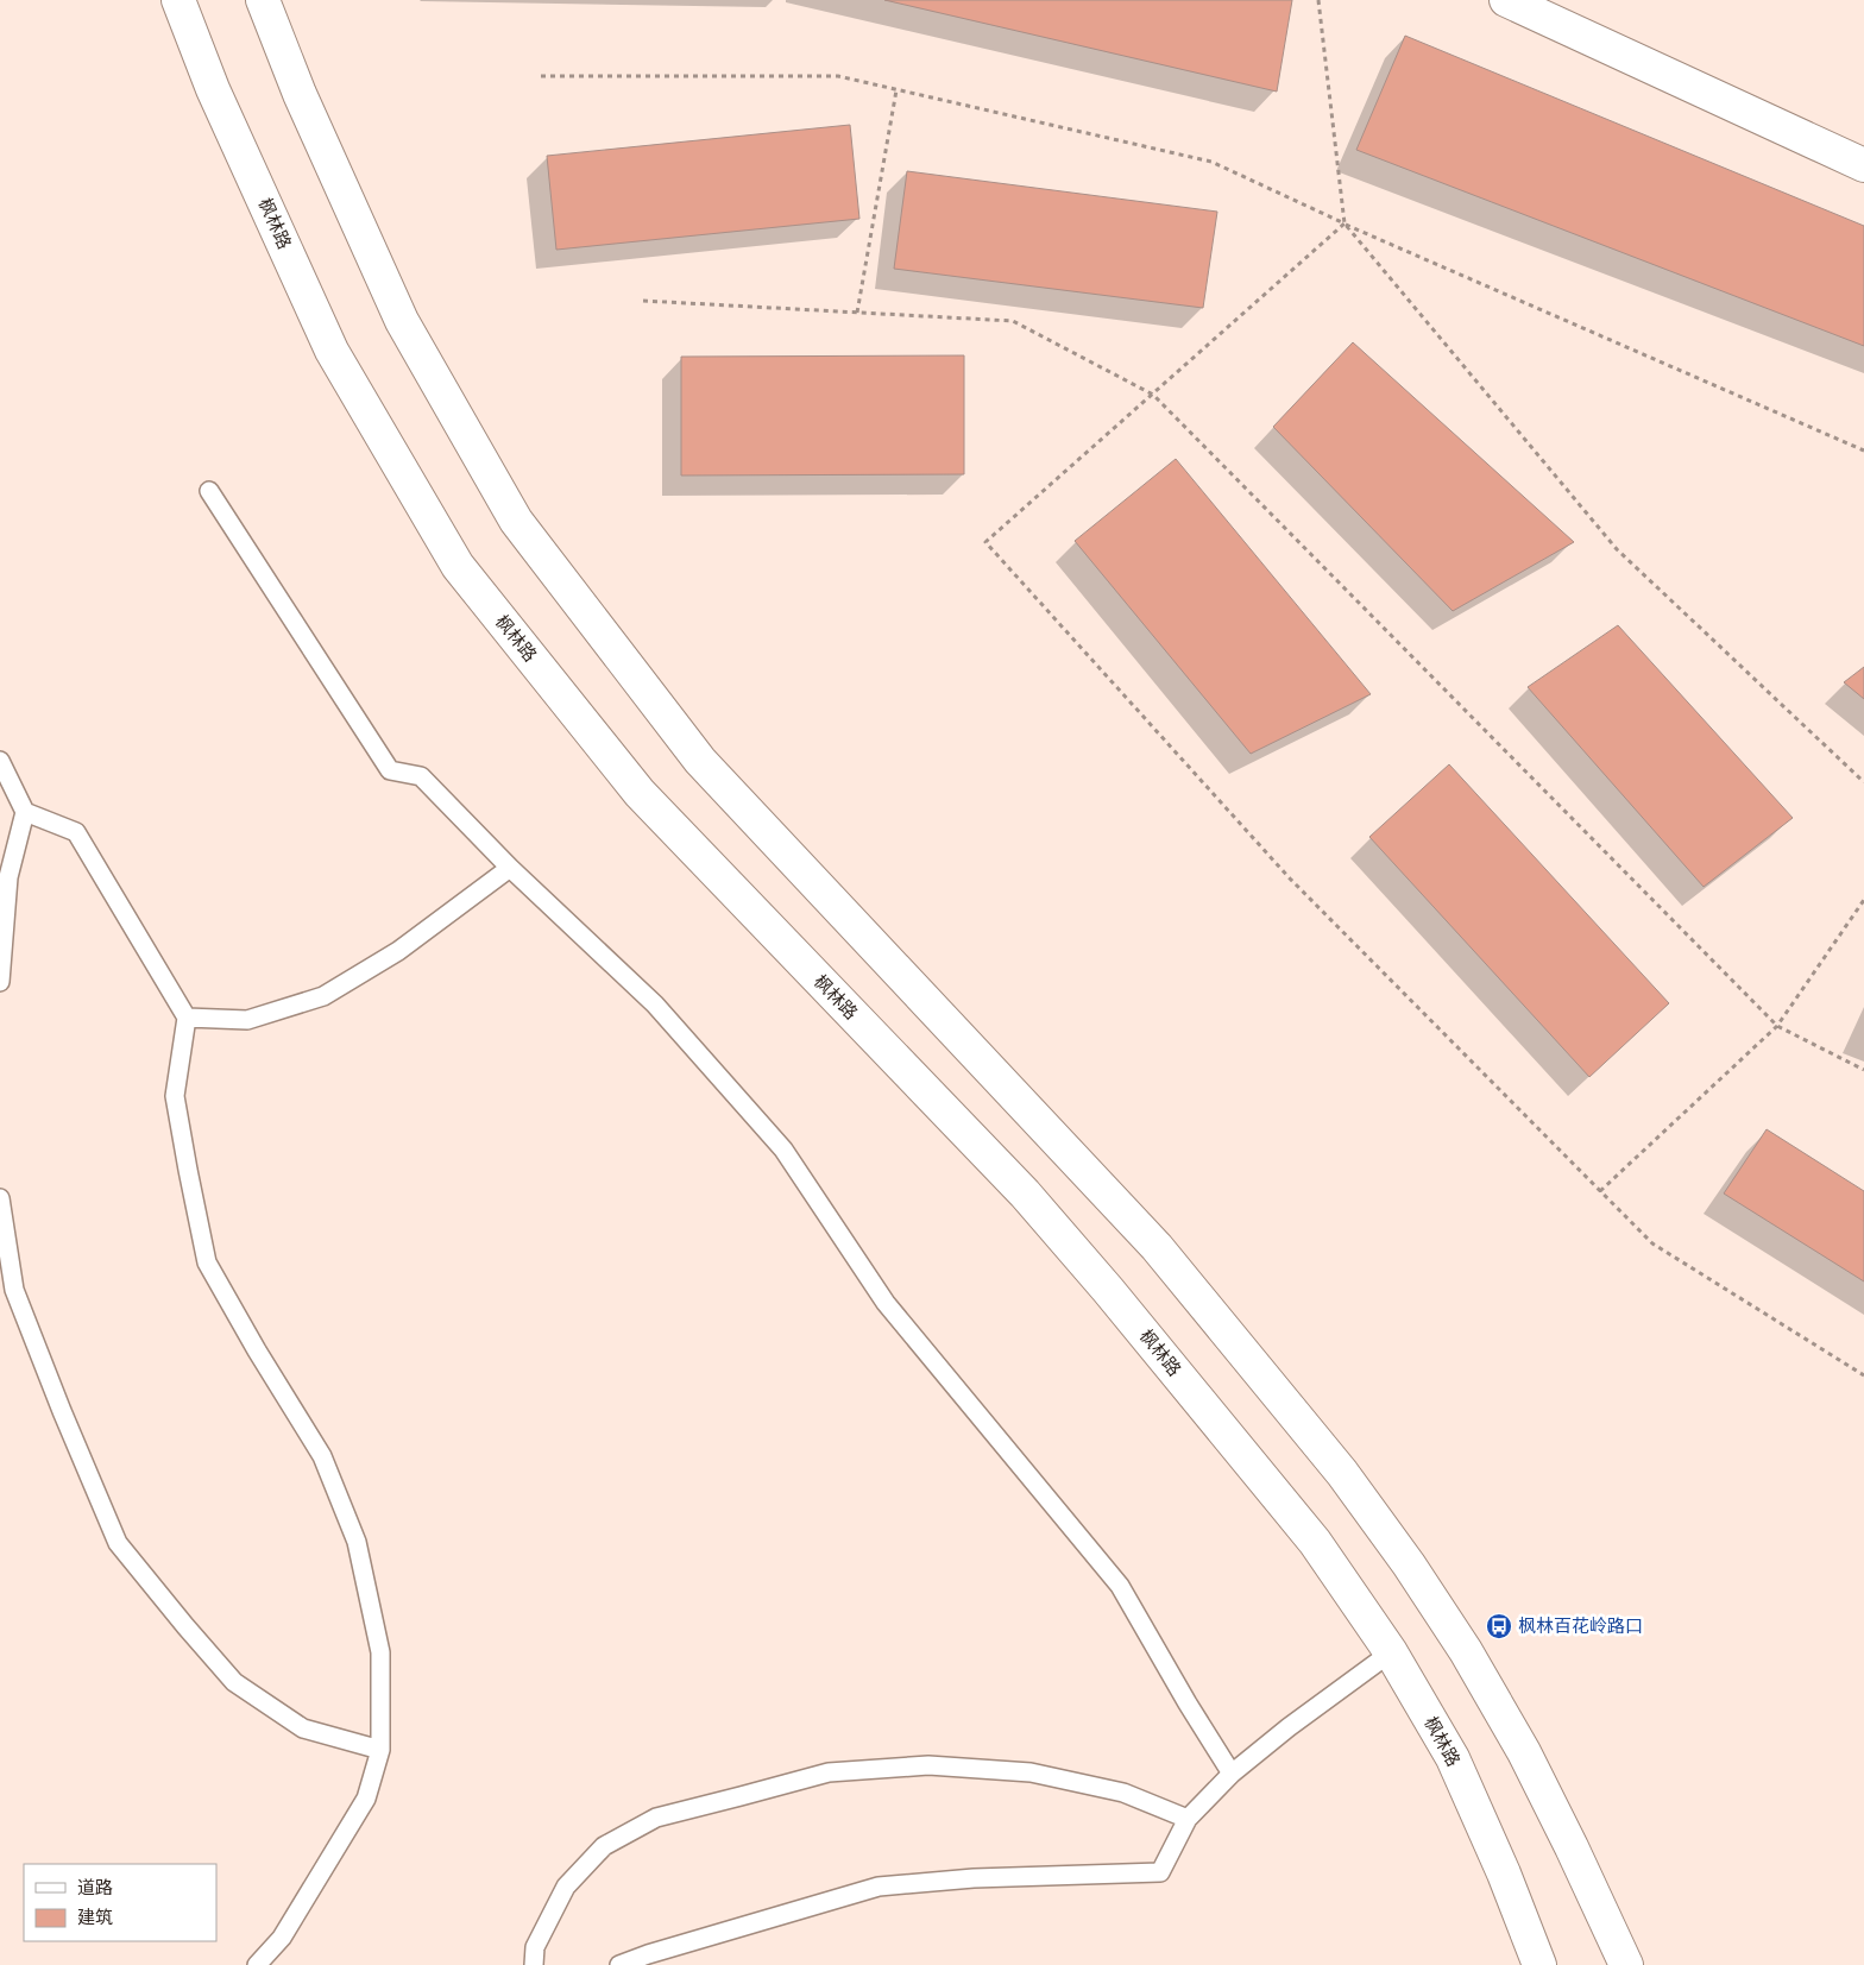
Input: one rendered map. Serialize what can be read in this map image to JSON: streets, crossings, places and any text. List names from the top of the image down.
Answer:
{
  "streets": {
    "main road": ["枫林路"]
  },
  "places": {
    "bus stop": ["枫林百花岭路口"]
  },
  "legend": ["道路", "建筑"]
}
